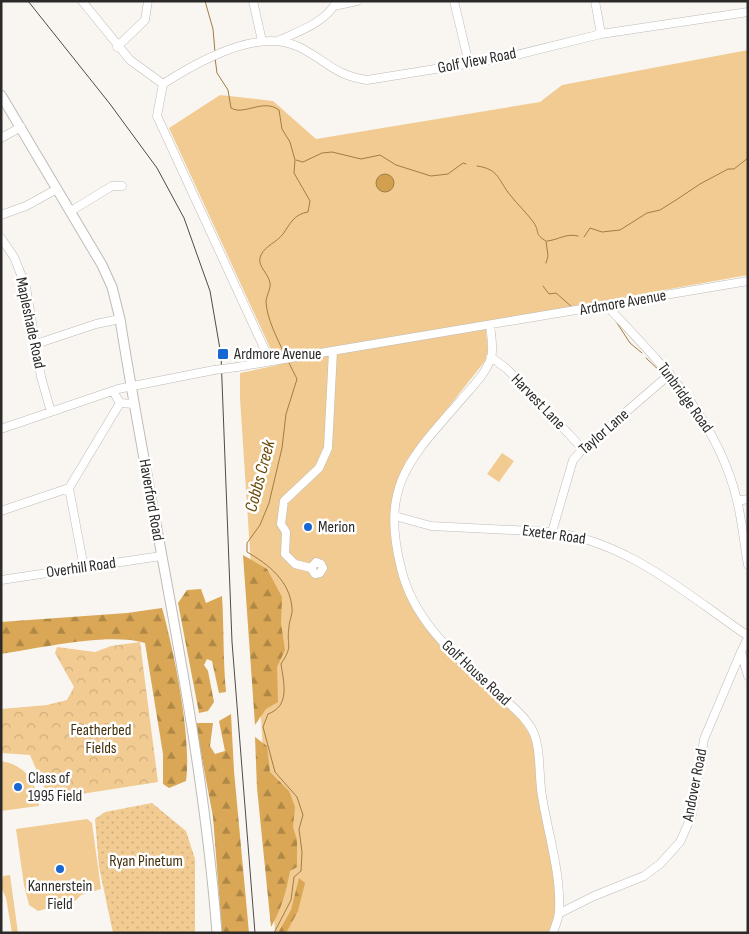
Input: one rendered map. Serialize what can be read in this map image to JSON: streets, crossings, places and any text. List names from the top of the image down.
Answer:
{
  "streets": {
    "main road": ["Haverford Road"],
    "street": [
      "Golf View Road",
      "Ardmore Avenue",
      "Mapleshade Road",
      "Tunbridge Road",
      "Harvest Lane",
      "Taylor Lane",
      "Exeter Road",
      "Overhill Road",
      "Golf House Road",
      "Andover Road"
    ]
  },
  "crossings": [
    ["Ardmore Avenue", "Mapleshade Road"],
    ["Ardmore Avenue", "Tunbridge Road"],
    ["Ardmore Avenue", "Haverford Road"],
    ["Tunbridge Road", "Taylor Lane"],
    ["Harvest Lane", "Taylor Lane"],
    ["Harvest Lane", "Golf House Road"],
    ["Taylor Lane", "Exeter Road"],
    ["Haverford Road", "Overhill Road"],
    ["Exeter Road", "Golf House Road"],
    ["Golf House Road", "Andover Road"]
  ],
  "water": ["Cobbs Creek"],
  "parks": ["Featherbed Fields", "Ryan Pinetum"],
  "places": {
    "transit": ["Ardmore Avenue"],
    "other": ["Merion", "Class of 1995 Field", "Kannerstein Field"]
  }
}
